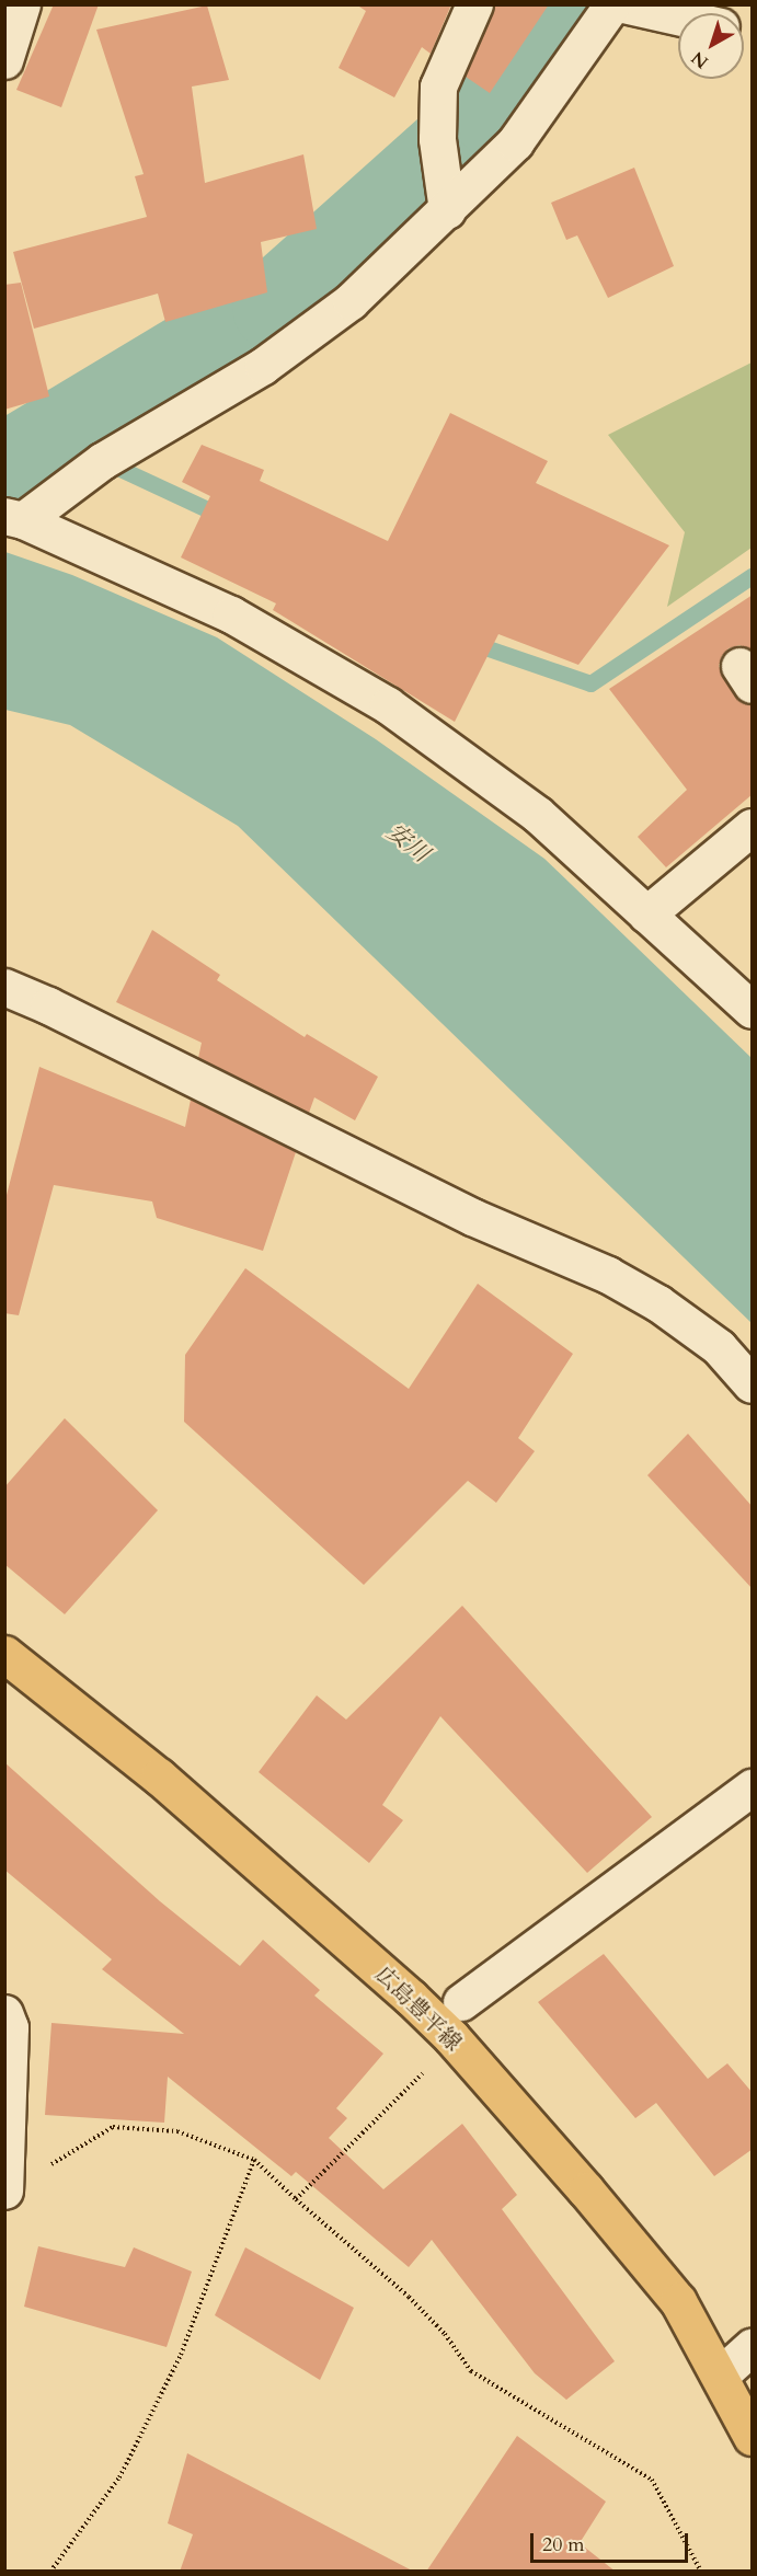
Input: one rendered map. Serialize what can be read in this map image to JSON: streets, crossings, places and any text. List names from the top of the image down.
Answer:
{
  "streets": {
    "main road": ["広島豊平線"]
  },
  "water": ["安川"],
  "scale_bar": "20 m",
  "north": "bottom left"
}
